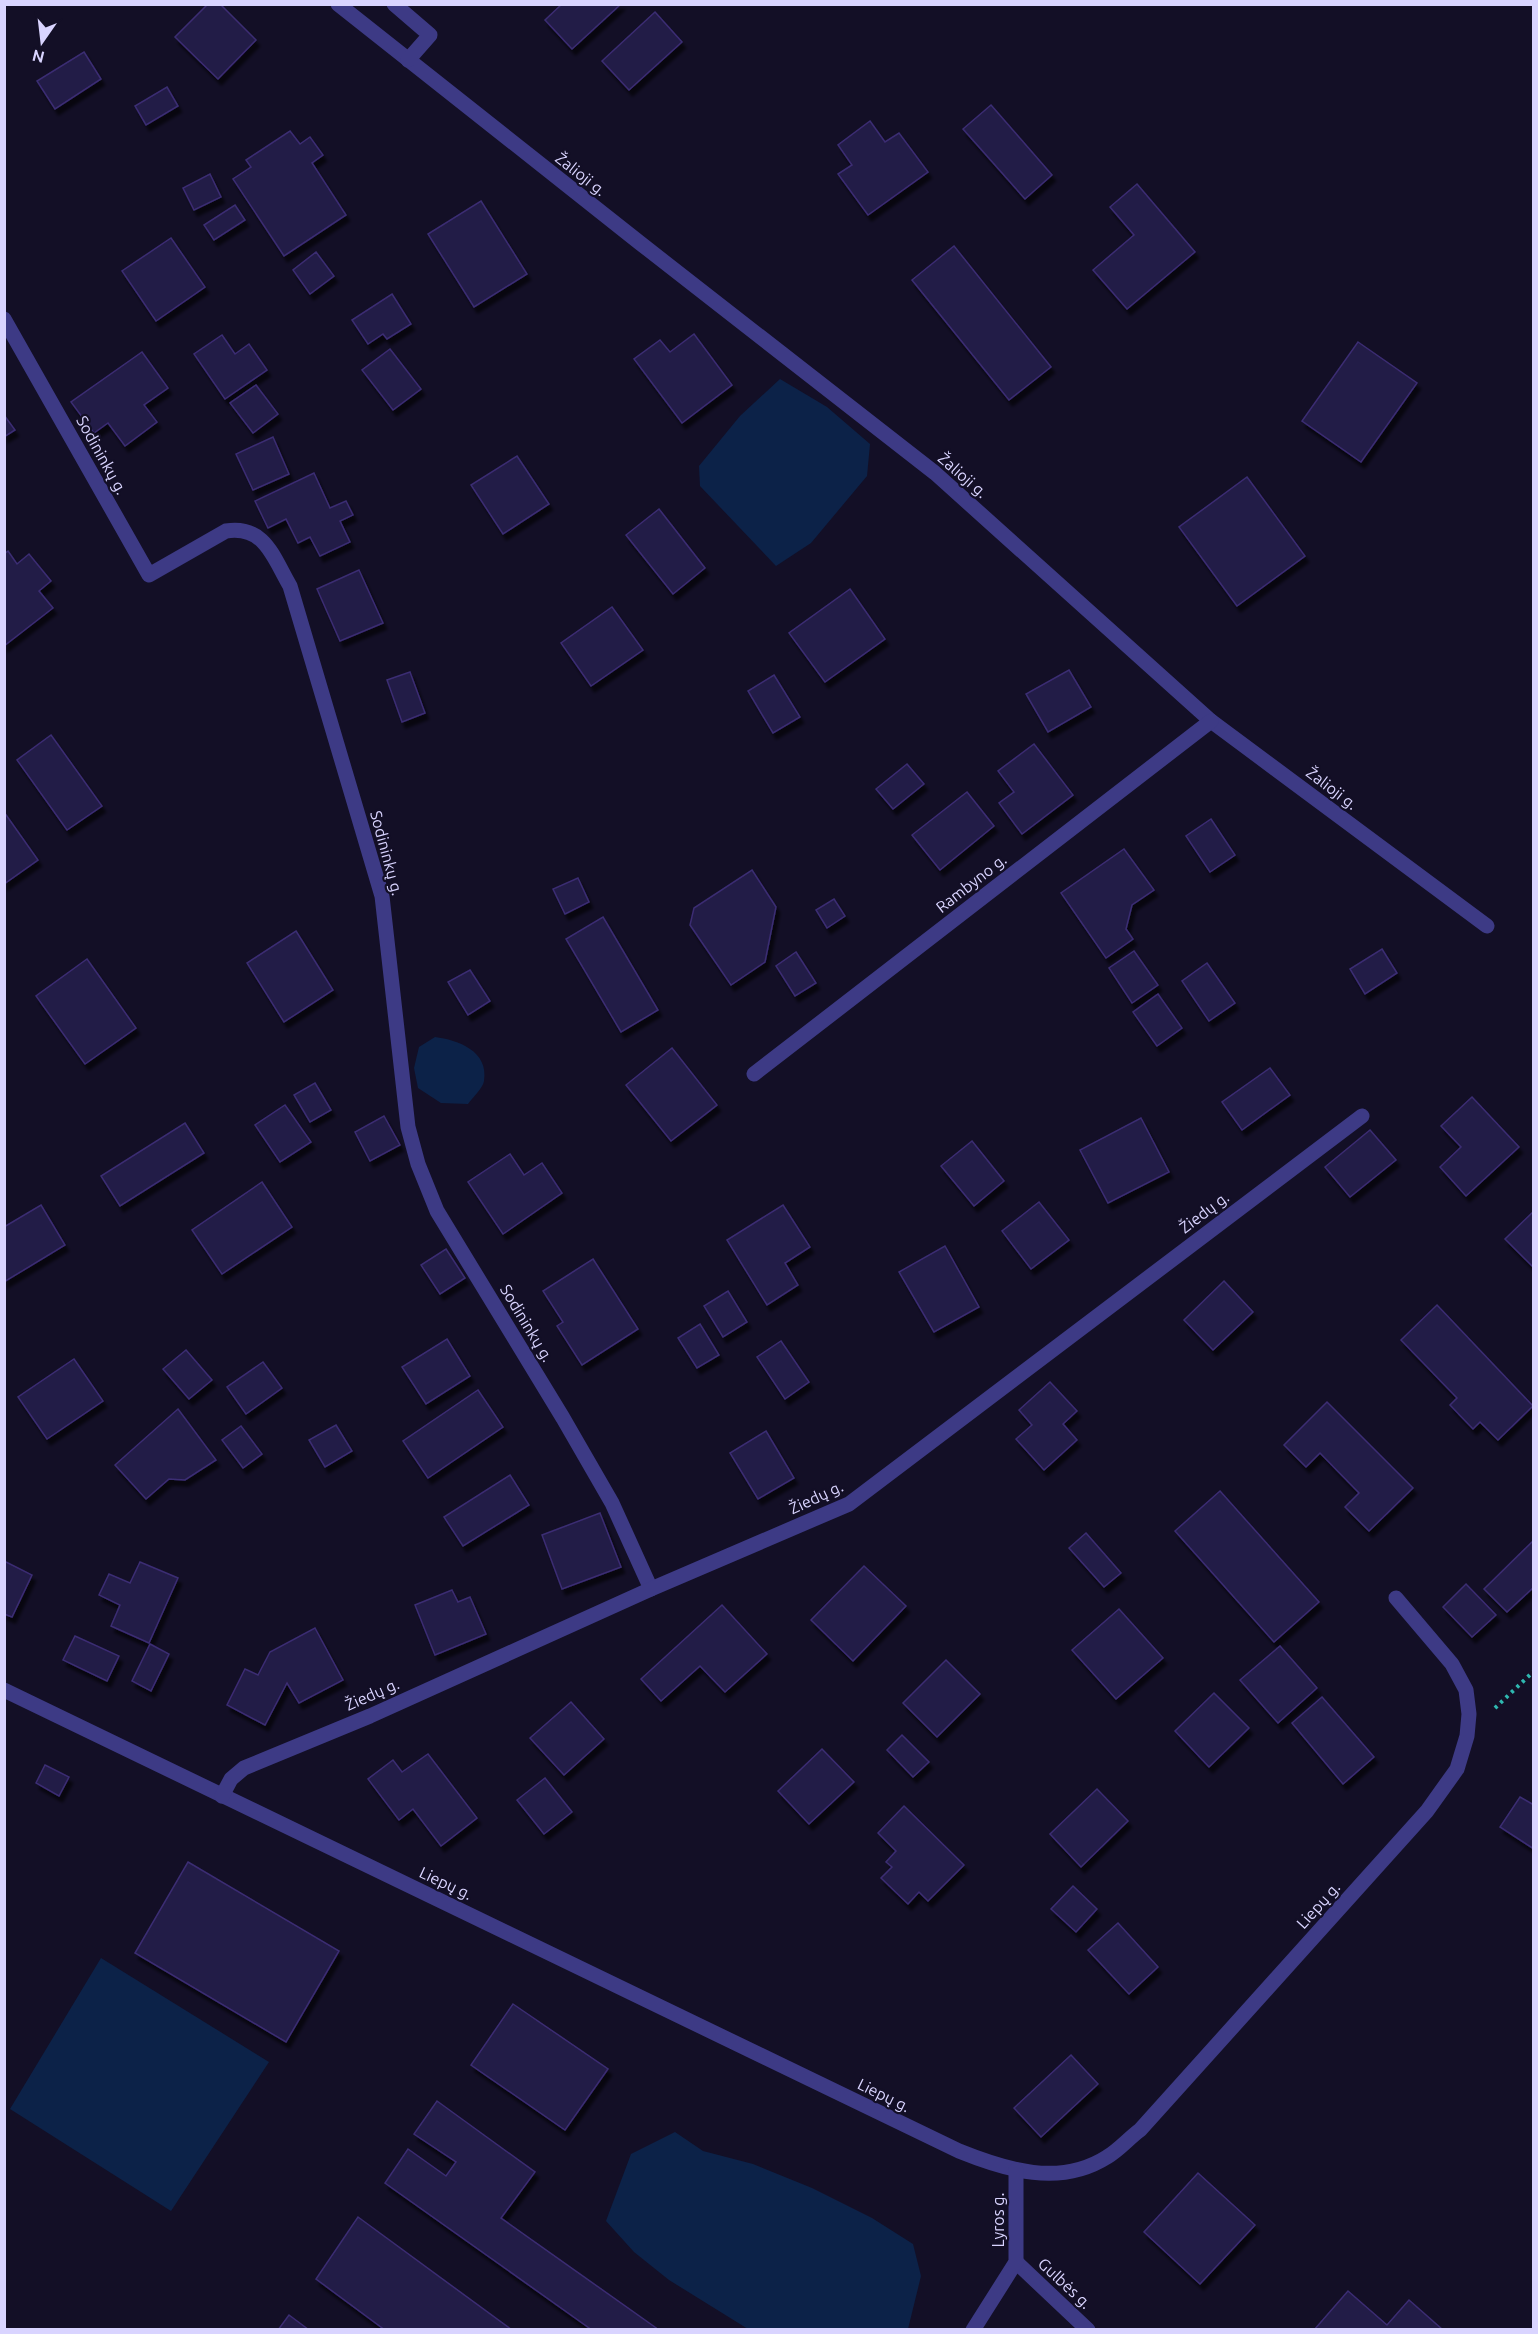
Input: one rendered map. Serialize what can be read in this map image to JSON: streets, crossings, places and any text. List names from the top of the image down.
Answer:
{
  "streets": {
    "street": [
      "Žalioji g.",
      "Sodininkų g.",
      "Rambyno g.",
      "Žiedų g.",
      "Liepų g.",
      "Lyros g.",
      "Gulbės g."
    ]
  },
  "crossings": [
    ["Žalioji g.", "Rambyno g."],
    ["Sodininkų g.", "Žiedų g."],
    ["Žiedų g.", "Liepų g."],
    ["Liepų g.", "Lyros g."],
    ["Lyros g.", "Gulbės g."]
  ],
  "north": "bottom"
}
